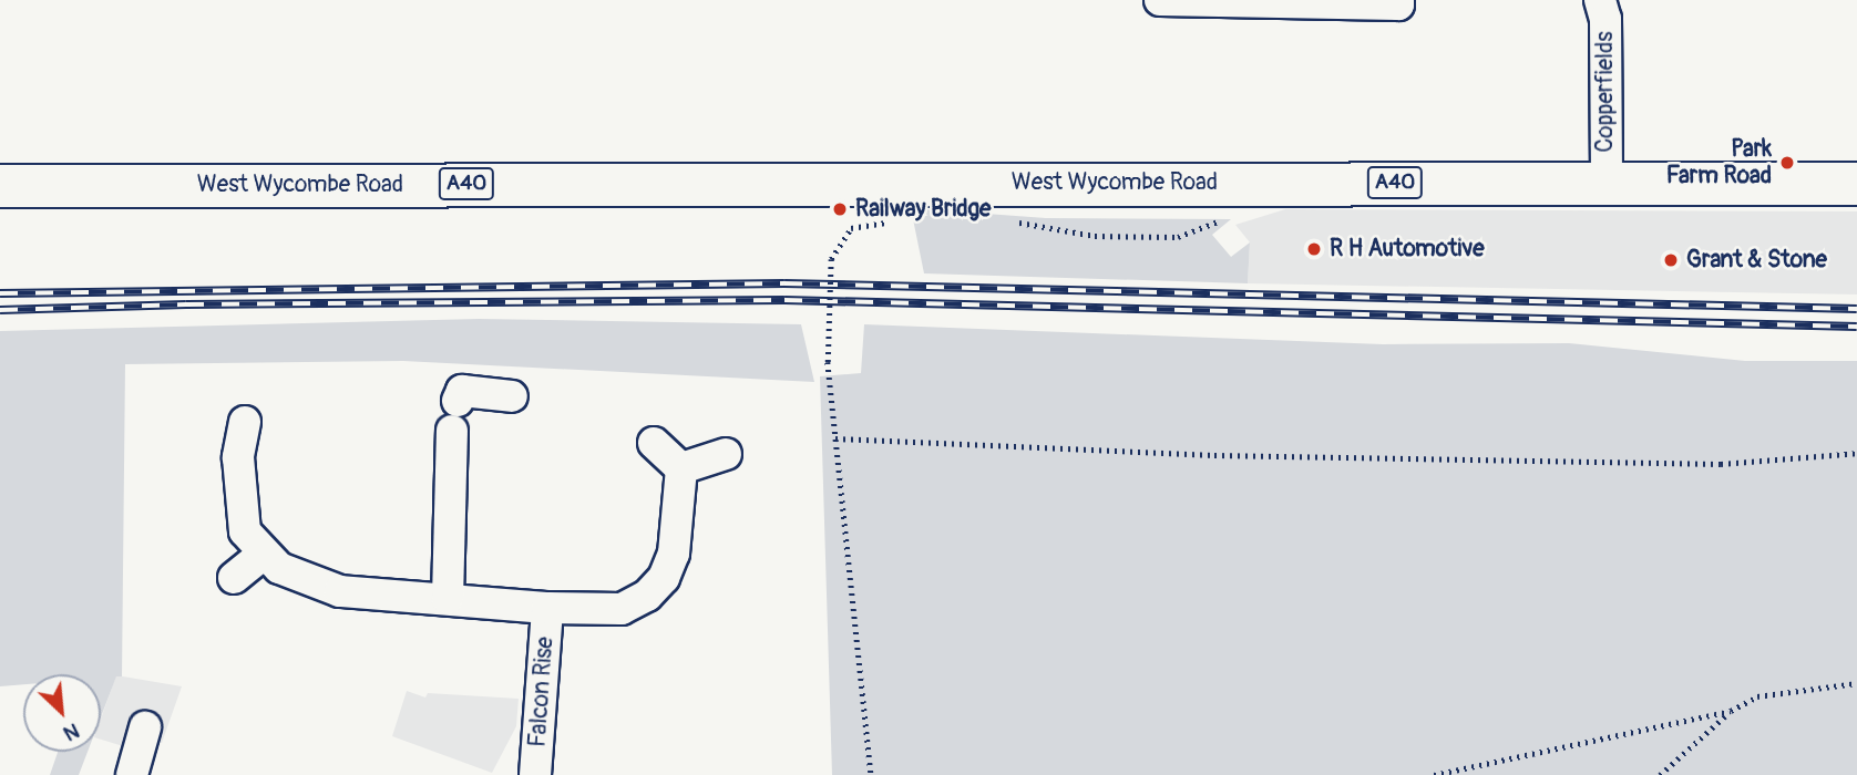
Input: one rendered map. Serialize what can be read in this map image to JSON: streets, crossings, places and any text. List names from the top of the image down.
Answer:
{
  "streets": {
    "highway": ["West Wycombe Road", "A40"],
    "street": ["Copperfields", "Falcon Rise"]
  },
  "crossings": [
    ["Copperfields", "West Wycombe Road"]
  ],
  "places": [
    "Park Farm Road",
    "Railway Bridge",
    "R H Automotive",
    "Grant & Stone"
  ],
  "north": "bottom right"
}
